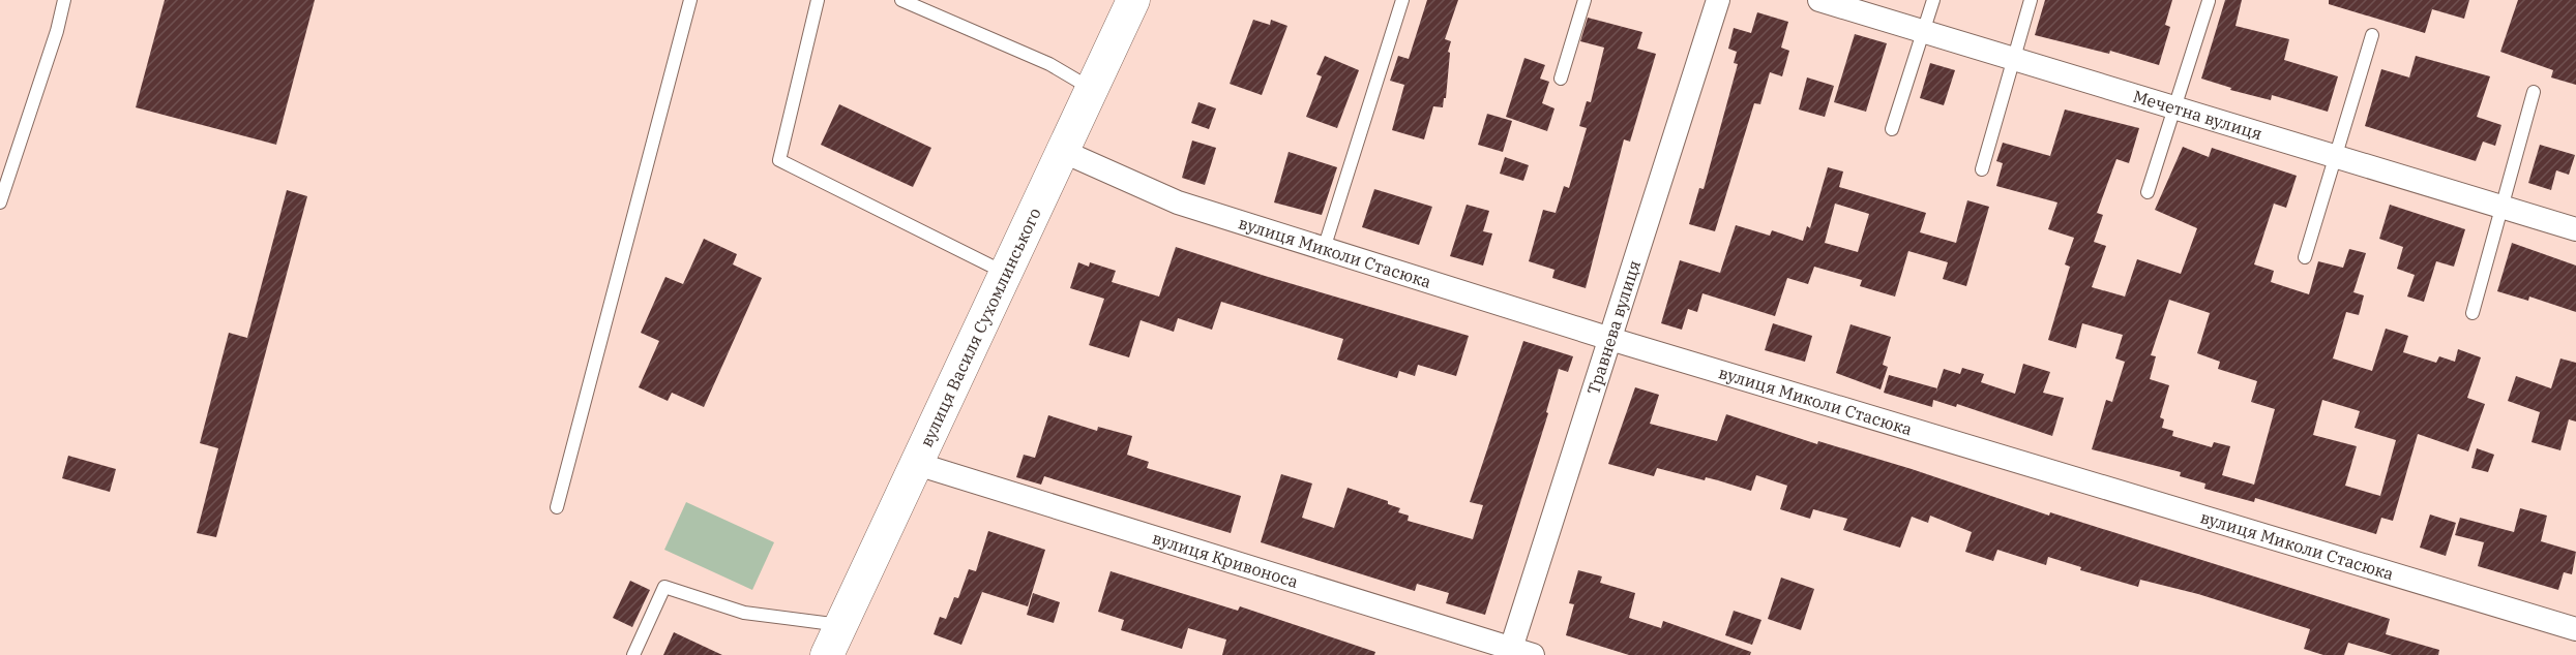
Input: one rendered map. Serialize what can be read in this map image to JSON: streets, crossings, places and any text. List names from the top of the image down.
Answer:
{
  "streets": {
    "main road": ["вулиця Василя Сухомлинського"],
    "street": [
      "Мечетна вулиця",
      "вулиця Миколи Стасюка",
      "Травнева вулиця",
      "вулиця Кривоноса"
    ]
  },
  "crossings": [
    ["вулиця Миколи Стасюка", "вулиця Василя Сухомлинського"],
    ["вулиця Миколи Стасюка", "Травнева вулиця"],
    ["вулиця Василя Сухомлинського", "вулиця Кривоноса"],
    ["Травнева вулиця", "вулиця Кривоноса"]
  ]
}
